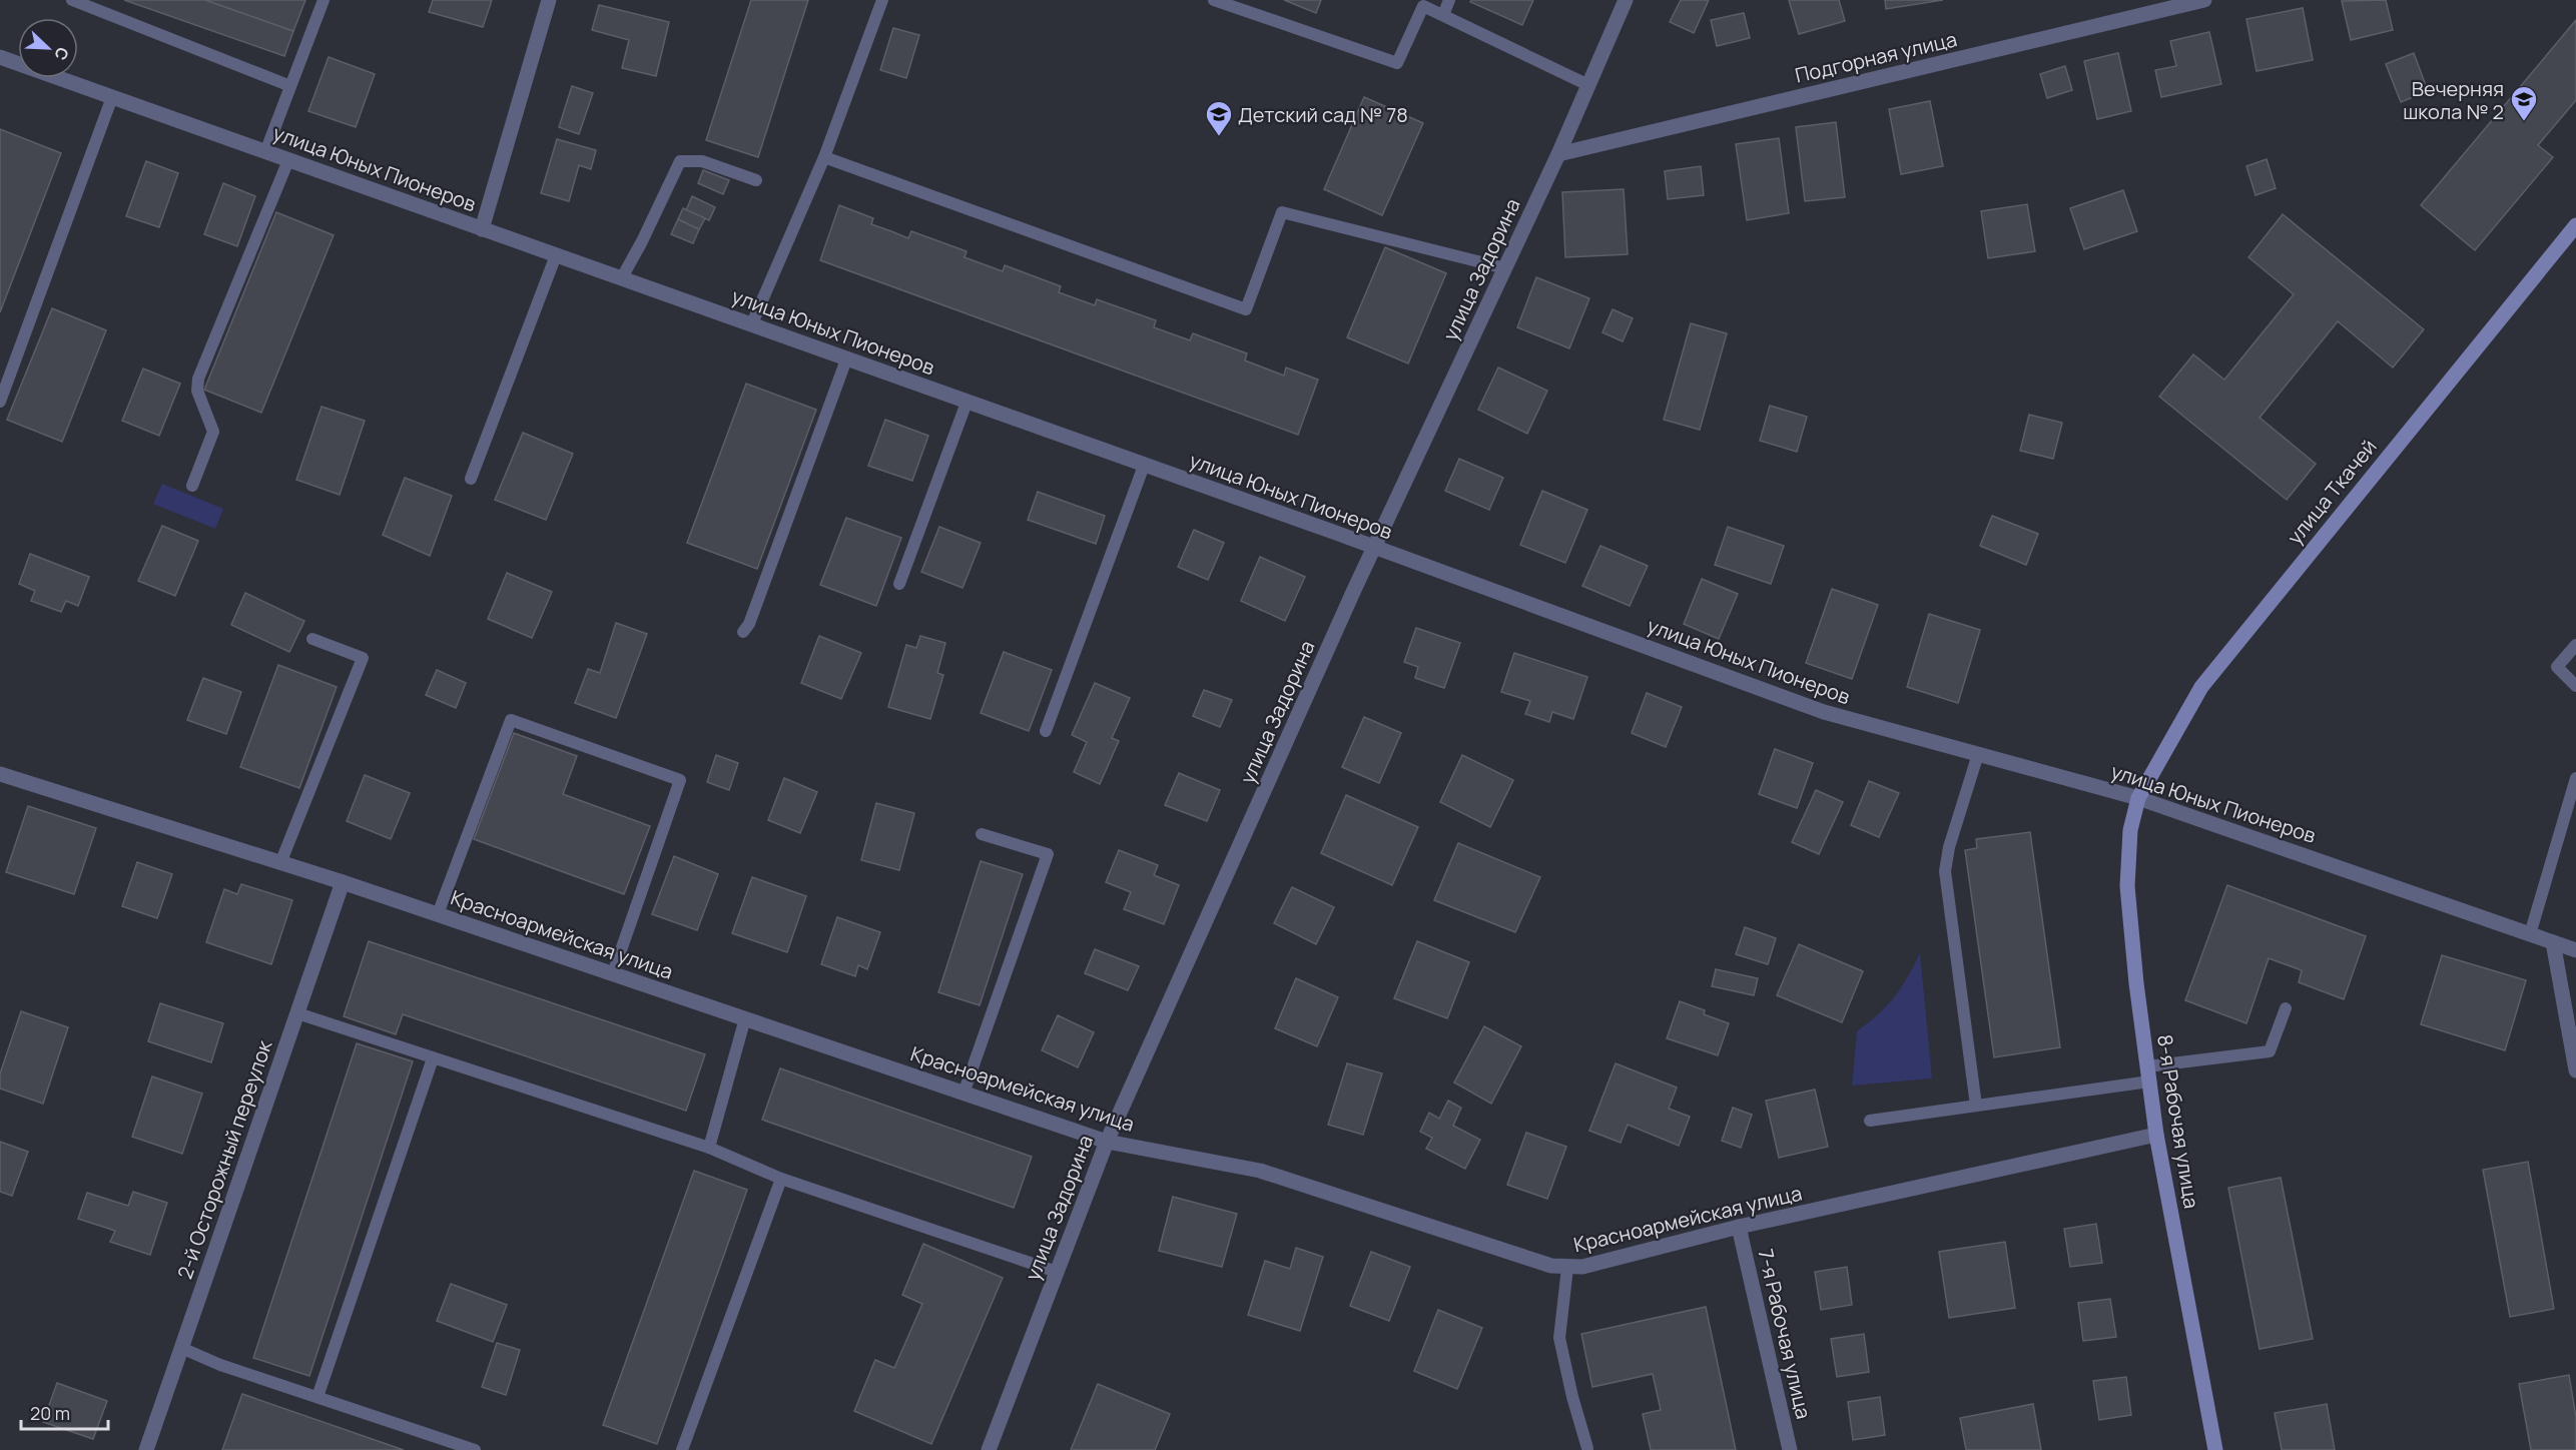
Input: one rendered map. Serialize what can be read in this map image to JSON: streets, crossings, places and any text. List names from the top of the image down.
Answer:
{
  "streets": {
    "street": [
      "Подгорная улица",
      "улица Юных Пионеров",
      "улица Задорина",
      "улица Ткачей",
      "Красноармейская улица",
      "8-я Рабочая улица",
      "2-й Осторожный переулок",
      "7-я Рабочая улица"
    ]
  },
  "crossings": [
    ["Подгорная улица", "улица Задорина"],
    ["улица Юных Пионеров", "улица Задорина"],
    ["улица Юных Пионеров", "улица Ткачей"],
    ["улица Юных Пионеров", "8-я Рабочая улица"],
    ["улица Задорина", "Красноармейская улица"],
    ["улица Ткачей", "8-я Рабочая улица"],
    ["Красноармейская улица", "8-я Рабочая улица"],
    ["Красноармейская улица", "2-й Осторожный переулок"],
    ["Красноармейская улица", "7-я Рабочая улица"]
  ],
  "places": {
    "school or university": ["Вечерняя школа № 2", "Детский сад № 78"]
  },
  "scale_bar": "20 m",
  "north": "bottom right"
}
